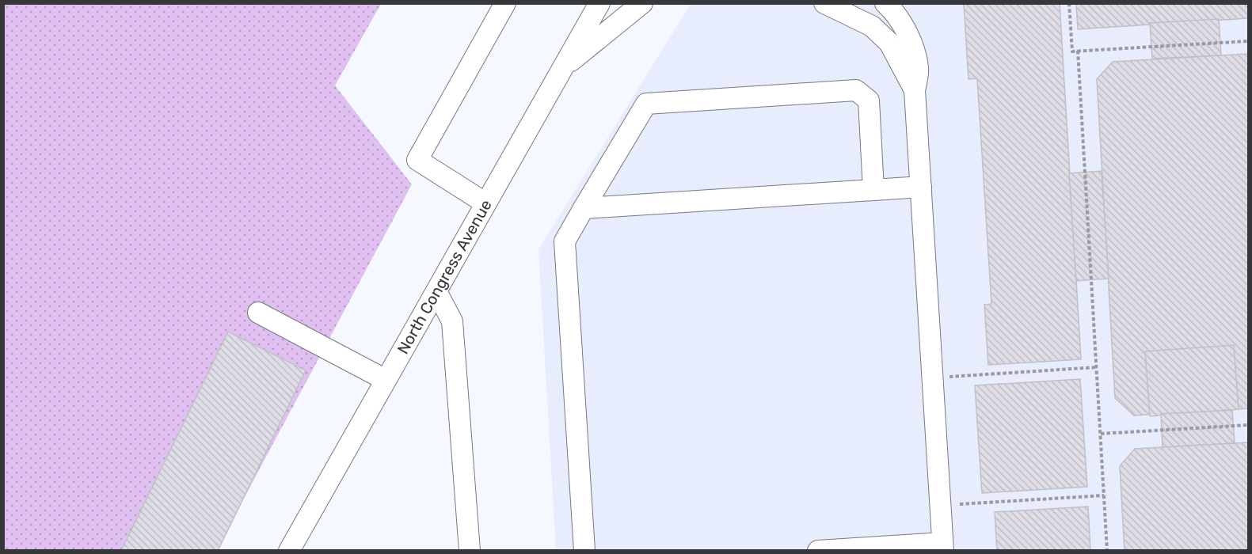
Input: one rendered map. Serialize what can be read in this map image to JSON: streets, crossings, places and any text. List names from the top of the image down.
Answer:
{
  "streets": {
    "street": ["North Congress Avenue"]
  }
}
